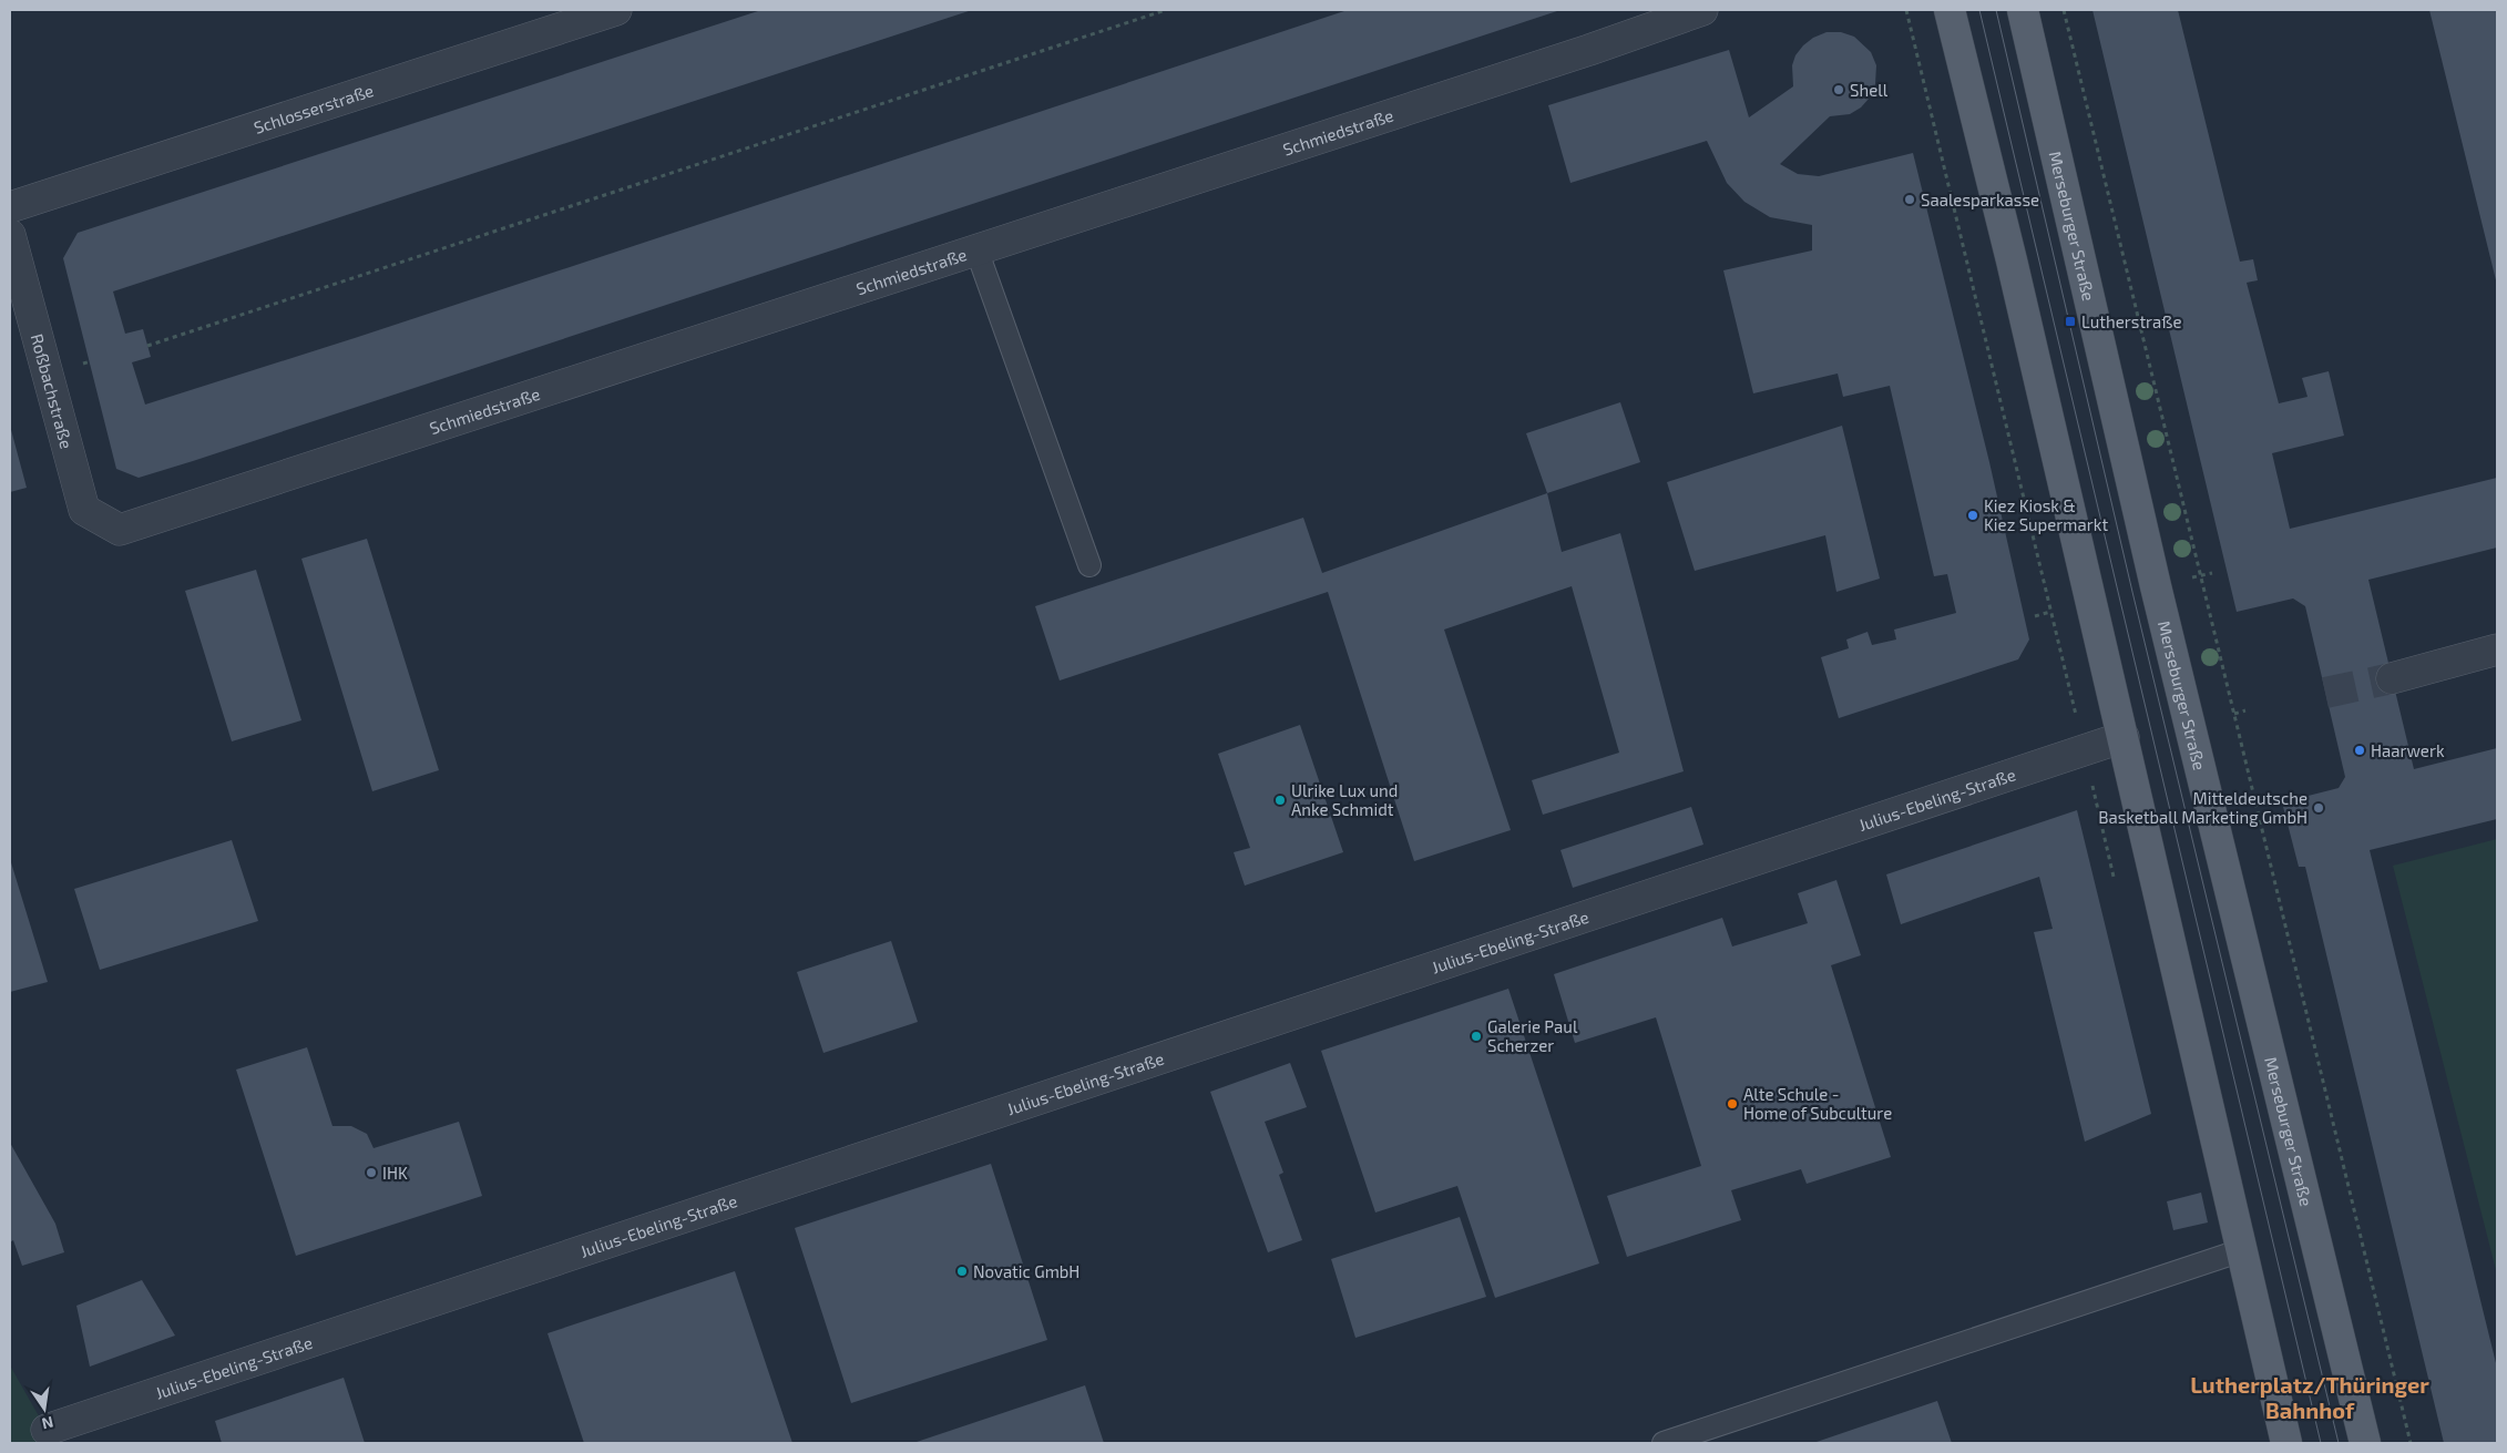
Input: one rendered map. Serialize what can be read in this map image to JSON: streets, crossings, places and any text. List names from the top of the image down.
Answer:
{
  "streets": {
    "main road": ["Merseburger Straße"],
    "street": [
      "Schlosserstraße",
      "Schmiedstraße",
      "Roßbachstraße",
      "Julius-Ebeling-Straße"
    ]
  },
  "crossings": [
    ["Schmiedstraße", "Roßbachstraße"]
  ],
  "districts": ["Lutherplatz/Thüringer Bahnhof"],
  "places": {
    "other": [
      "Shell",
      "Saalesparkasse",
      "Kiez Kiosk & Kiez Supermarkt",
      "Haarwerk",
      "Ulrike Lux und Anke Schmidt",
      "Mitteldeutsche Basketball Marketing GmbH",
      "Galerie Paul Scherzer",
      "Alte Schule - Home of Subculture",
      "IHK",
      "Novatic GmbH"
    ],
    "transit": ["Lutherstraße"]
  },
  "north": "bottom"
}
